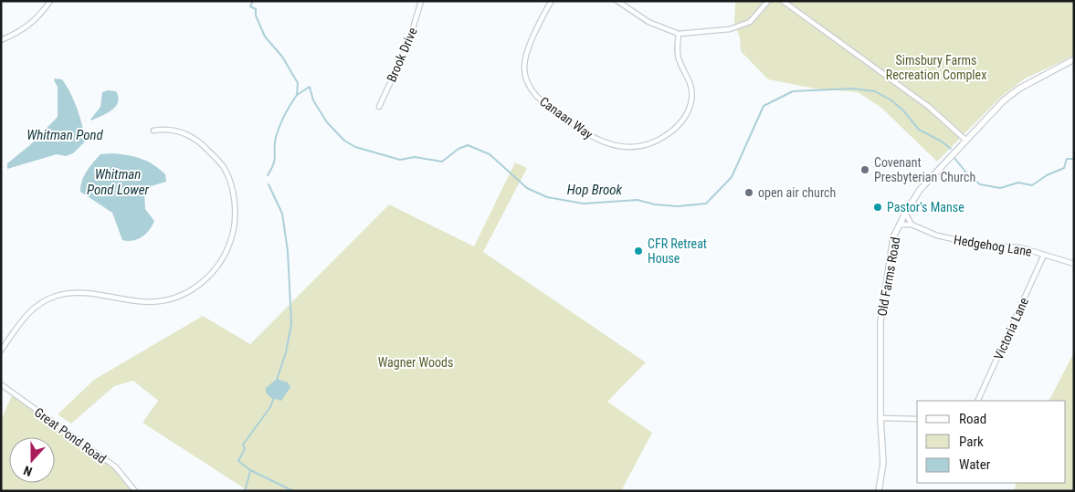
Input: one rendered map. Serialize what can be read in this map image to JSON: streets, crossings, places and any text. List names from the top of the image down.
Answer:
{
  "streets": {
    "street": [
      "Brook Drive",
      "Canaan Way",
      "Hedgehog Lane",
      "Old Farms Road",
      "Victoria Lane",
      "Great Pond Road"
    ]
  },
  "crossings": [
    ["Hedgehog Lane", "Old Farms Road"],
    ["Hedgehog Lane", "Victoria Lane"]
  ],
  "water": ["Whitman Pond", "Whitman Pond Lower", "Hop Brook"],
  "parks": ["Simsbury Farms Recreation Complex", "Wagner Woods"],
  "places": [
    "Covenant Presbyterian Church",
    "open air church",
    "Pastor's Manse",
    "CFR Retreat House"
  ],
  "legend": ["Road", "Park", "Water"],
  "north": "bottom"
}
